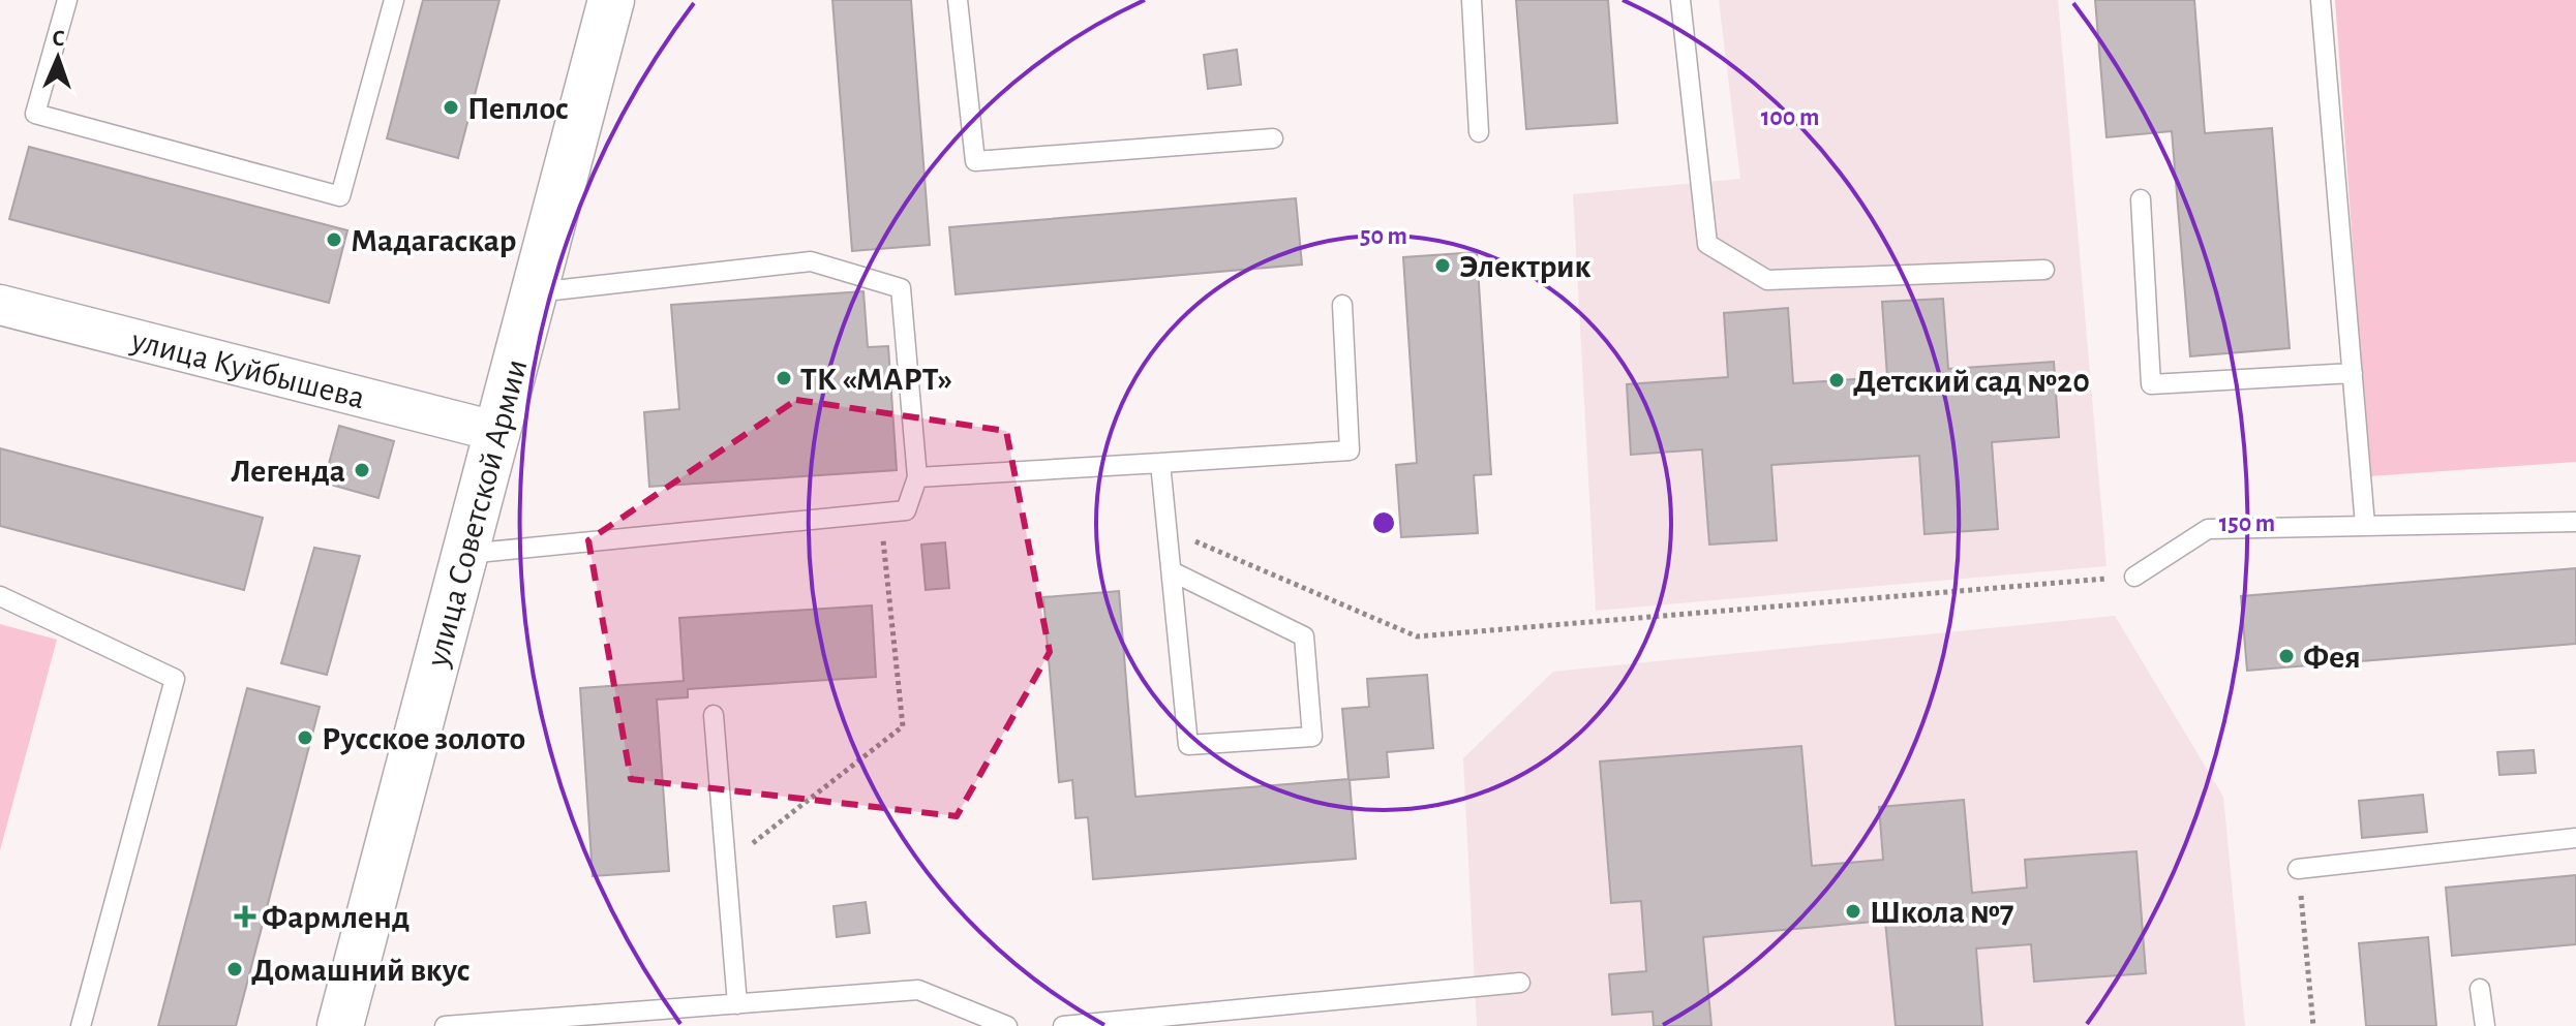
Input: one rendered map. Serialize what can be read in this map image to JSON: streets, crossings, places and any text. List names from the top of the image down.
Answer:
{
  "streets": {
    "street": ["улица Куйбышева", "улица Советской Армии"]
  },
  "crossings": [
    ["улица Куйбышева", "улица Советской Армии"]
  ],
  "places": {
    "other": [
      "Пеплос",
      "Мадагаскар",
      "Электрик",
      "ТК «МАРТ»",
      "Детский сад №20",
      "Легенда",
      "Фея",
      "Русское золото",
      "Школа №7",
      "Домашний вкус"
    ],
    "health": ["Фармленд"]
  },
  "north": "top",
  "rings": ["100 m", "50 m", "150 m"]
}
